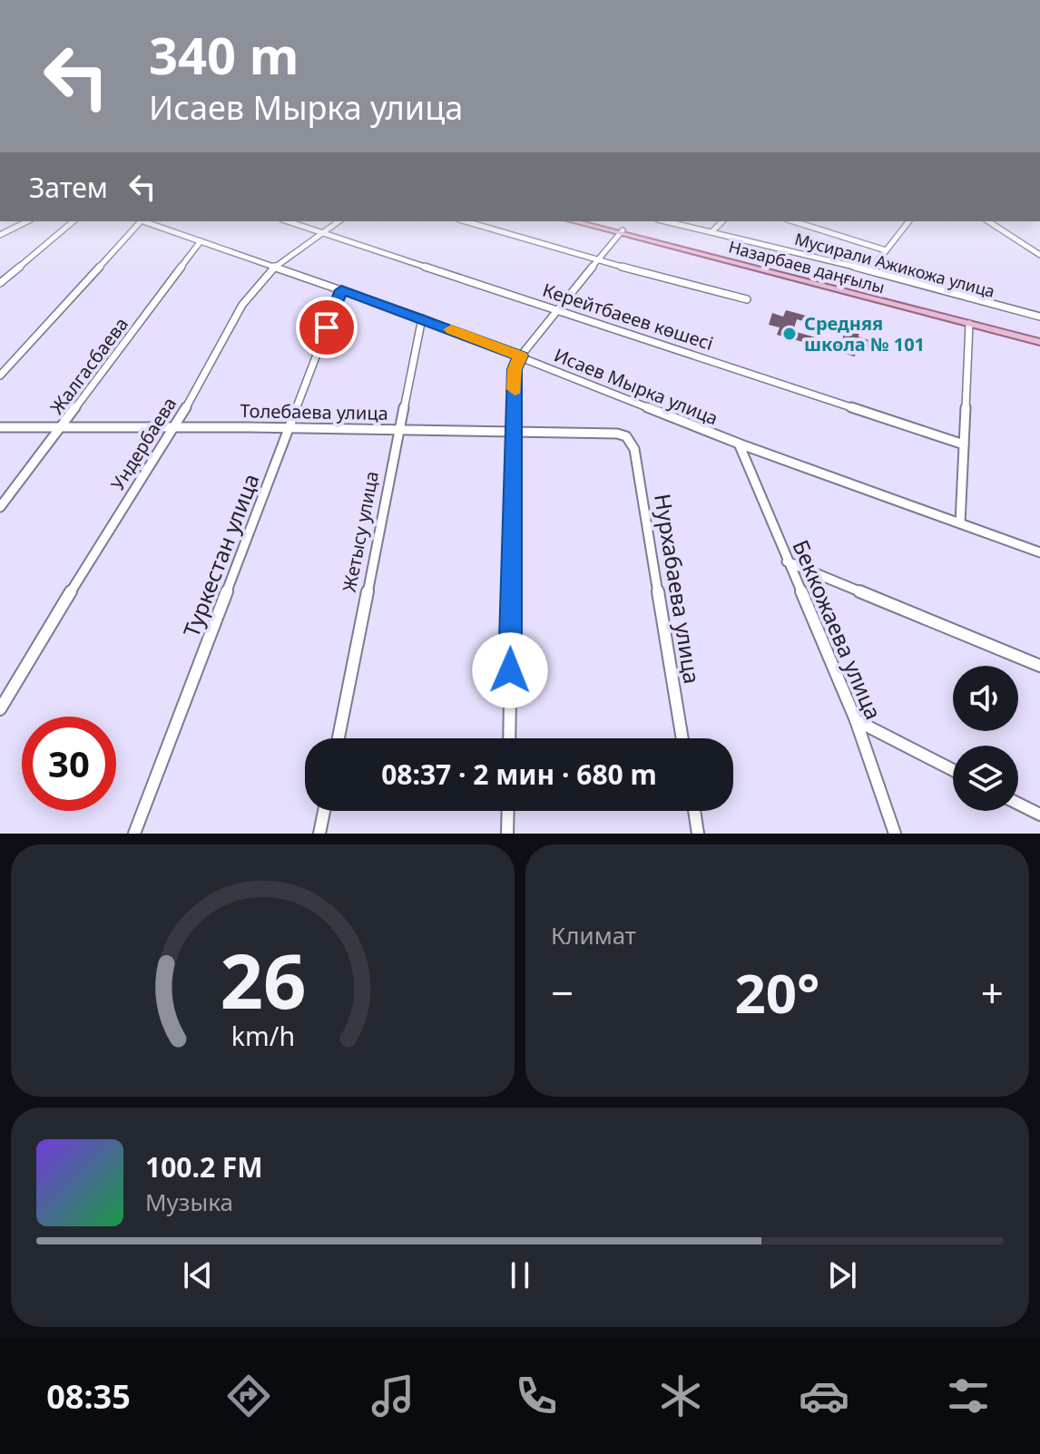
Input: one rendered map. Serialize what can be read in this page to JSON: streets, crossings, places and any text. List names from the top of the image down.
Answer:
{
  "streets": {
    "main road": ["Назарбаев даңғылы"],
    "street": [
      "Мусирали Ажикожа улица",
      "Керейтбаеев көшесі",
      "Жалгасбаева",
      "Исаев Мырка улица",
      "Толебаева улица",
      "Ундербаева",
      "Жетысу улица",
      "Туркестан улица",
      "Нурхабаева улица",
      "Беккожаева улица"
    ]
  },
  "crossings": [
    ["Керейтбаеев көшесі", "Ундербаева"],
    ["Жалгасбаева", "Исаев Мырка улица"],
    ["Жалгасбаева", "Толебаева улица"],
    ["Исаев Мырка улица", "Ундербаева"],
    ["Исаев Мырка улица", "Жетысу улица"],
    ["Исаев Мырка улица", "Туркестан улица"],
    ["Исаев Мырка улица", "Беккожаева улица"],
    ["Толебаева улица", "Ундербаева"],
    ["Толебаева улица", "Жетысу улица"],
    ["Толебаева улица", "Туркестан улица"],
    ["Толебаева улица", "Нурхабаева улица"]
  ],
  "places": ["Средняя школа № 101"],
  "page": {
    "turn": ["340 m", "Исаев Мырка улица"],
    "then": "Затем",
    "limit": "30",
    "trip": "08:37 · 2 мин · 680 m",
    "tile": "Климат",
    "heat": ["−", "20°", "+"],
    "song": ["100.2 FM", "Музыка"],
    "tabs": "08:35",
    "gauge": ["26", "km/h"]
  }
}
